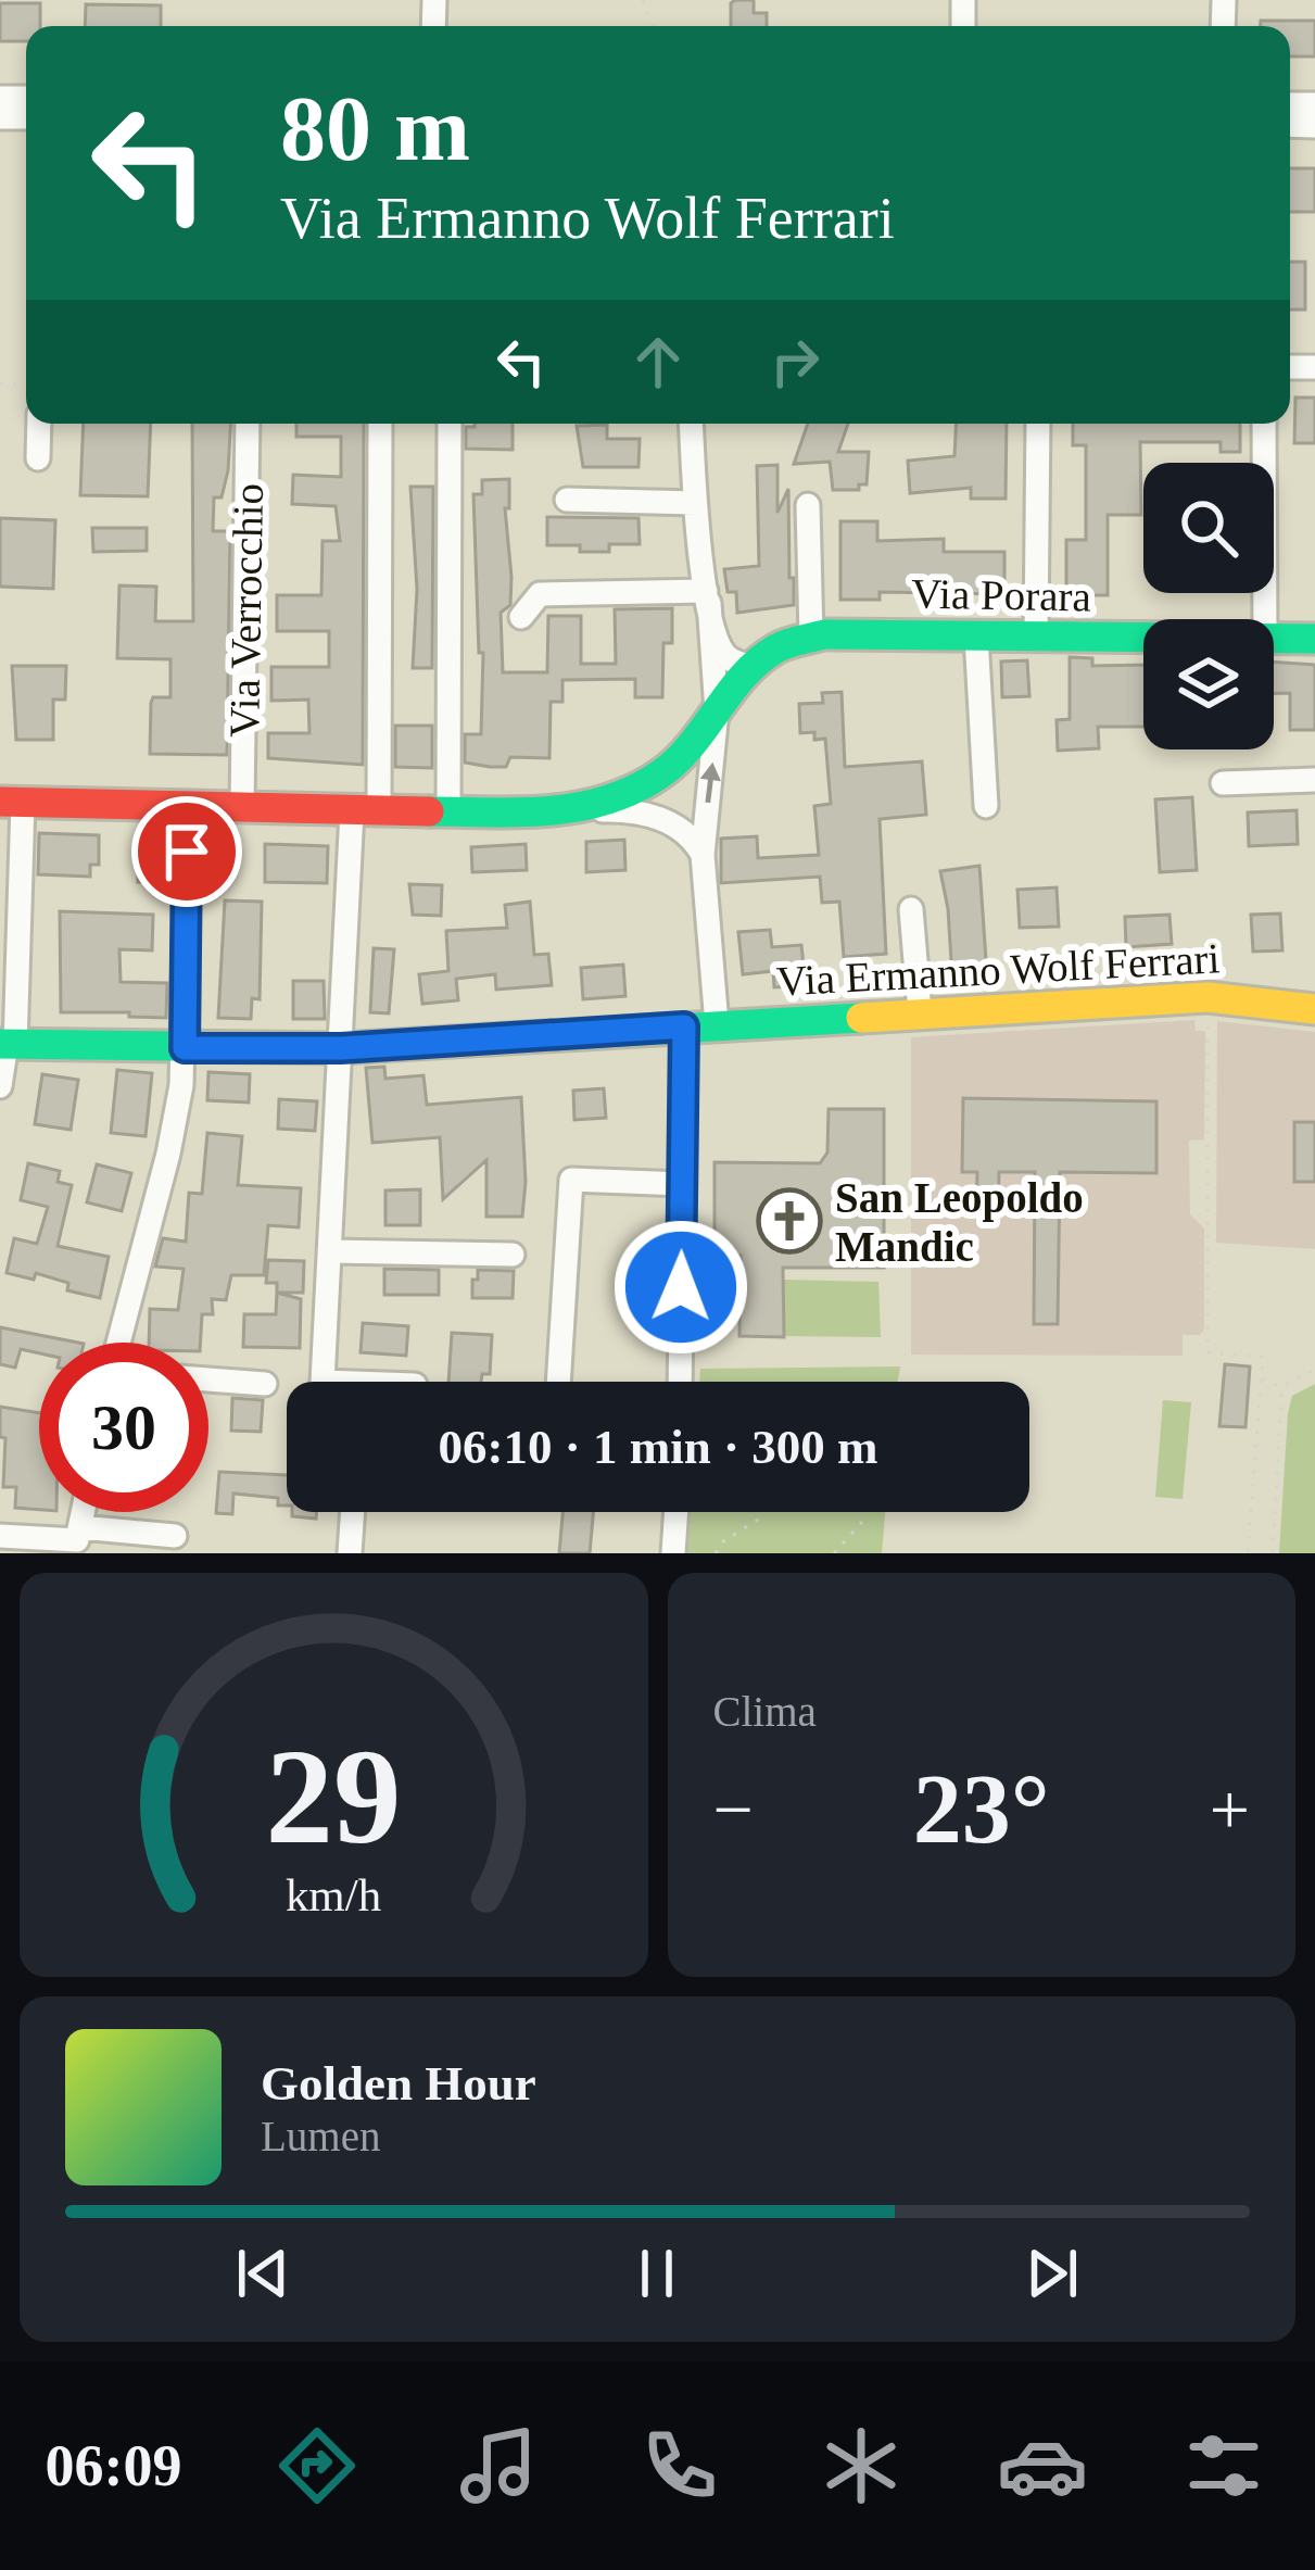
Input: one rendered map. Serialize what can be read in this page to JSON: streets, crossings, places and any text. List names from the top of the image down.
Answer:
{
  "streets": {
    "street": ["Via Porara", "Via Verrocchio", "Via Ermanno Wolf Ferrari"]
  },
  "crossings": [
    ["Via Porara", "Via Verrocchio"]
  ],
  "places": {
    "church": ["San Leopoldo Mandic"]
  },
  "page": {
    "turn": ["80 m", "Via Ermanno Wolf Ferrari"],
    "limit": "30",
    "trip": "06:10 · 1 min · 300 m",
    "tile": "Clima",
    "heat": ["−", "23°", "+"],
    "song": ["Golden Hour", "Lumen"],
    "tabs": "06:09",
    "gauge": ["29", "km/h"]
  }
}
